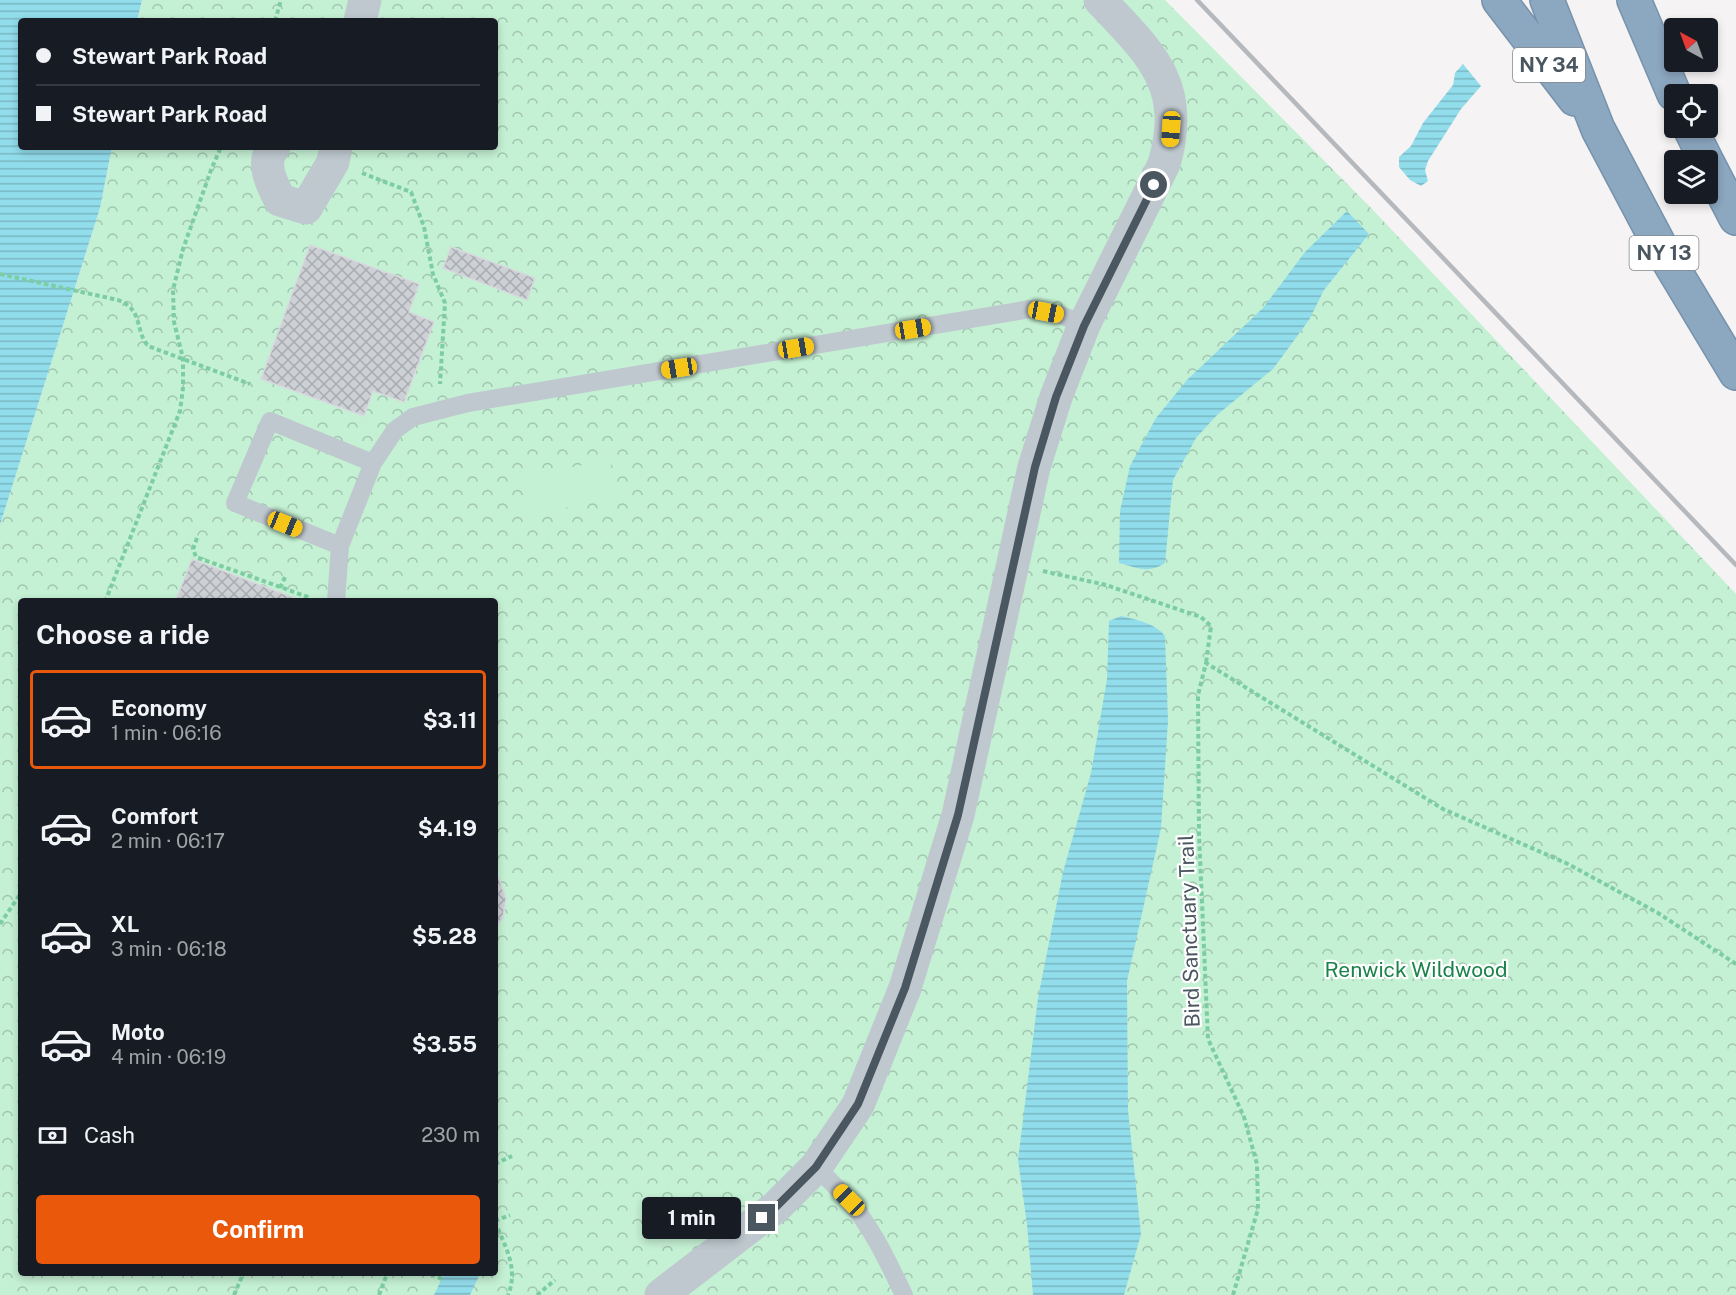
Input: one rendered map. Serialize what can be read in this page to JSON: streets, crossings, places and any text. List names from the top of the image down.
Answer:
{
  "streets": {
    "highway": ["NY 34", "NY 13"],
    "path": ["Bird Sanctuary Trail"]
  },
  "crossings": [
    ["NY 34", "NY 13"]
  ],
  "parks": ["Renwick Wildwood"],
  "north": "top left",
  "page": {
    "banner": ["Stewart Park Road", "Stewart Park Road"],
    "heading": "Choose a ride",
    "list": [
      {
        "name": "Economy",
        "note": "1 min · 06:16",
        "value": "$3.11"
      },
      {
        "name": "Comfort",
        "note": "2 min · 06:17",
        "value": "$4.19"
      },
      {
        "name": "XL",
        "note": "3 min · 06:18",
        "value": "$5.28"
      },
      {
        "name": "Moto",
        "note": "4 min · 06:19",
        "value": "$3.55"
      }
    ],
    "pay": ["Cash", "230 m"],
    "buttons": "Confirm",
    "bubble": "1 min"
  }
}
